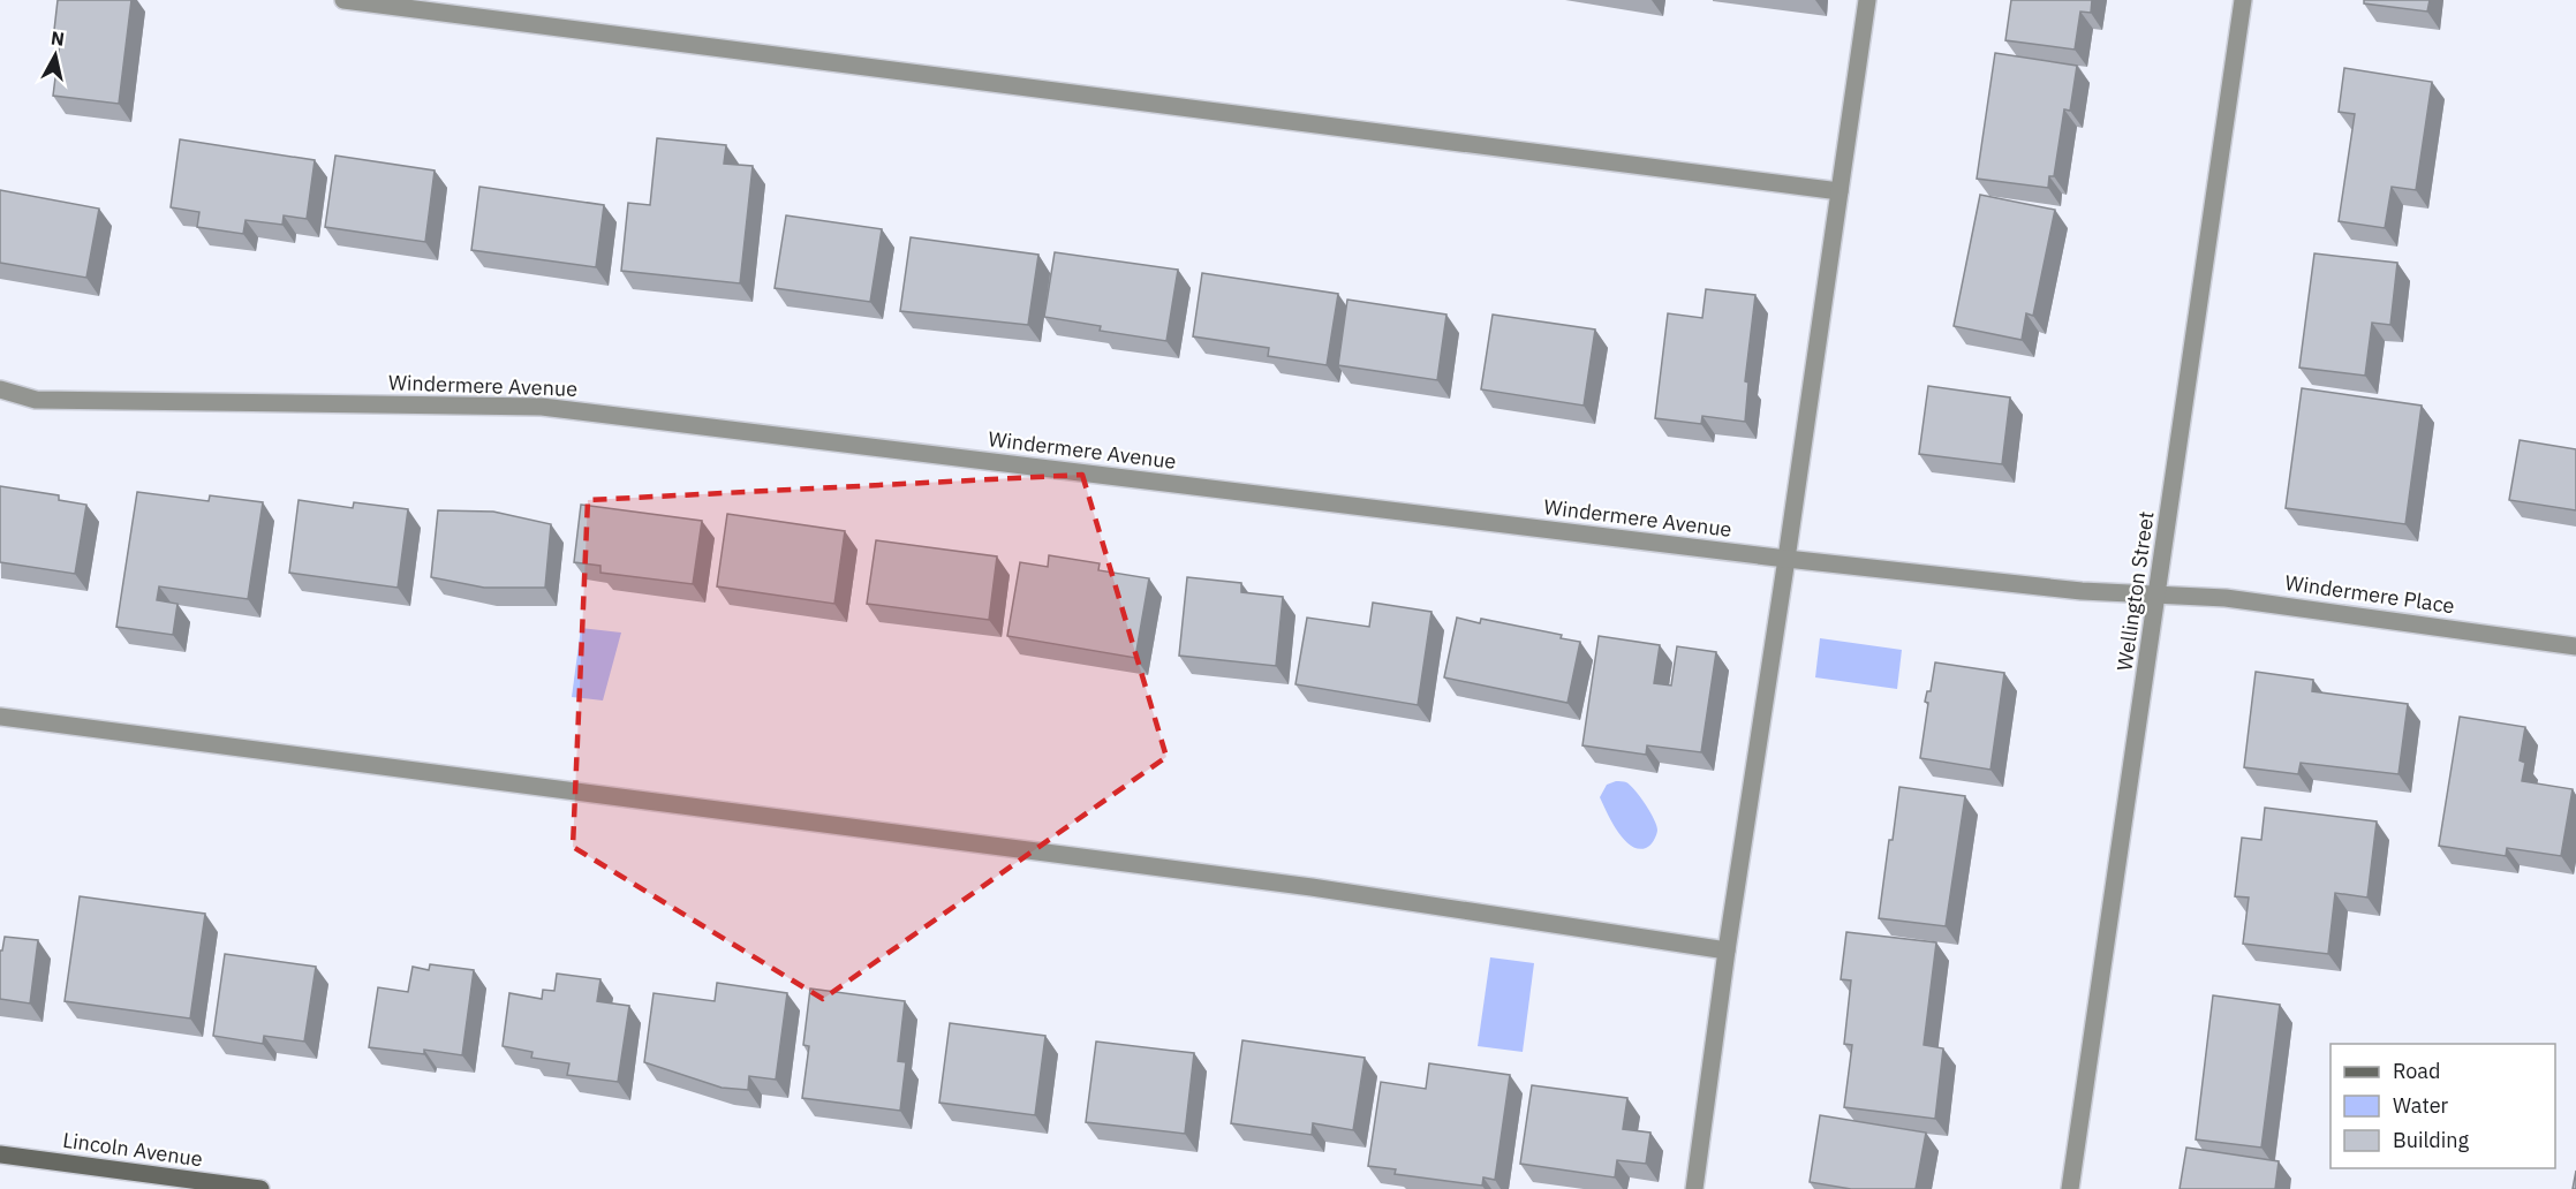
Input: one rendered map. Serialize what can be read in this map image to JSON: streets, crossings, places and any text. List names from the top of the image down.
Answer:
{
  "streets": {
    "main road": ["Lincoln Avenue"],
    "street": ["Windermere Avenue", "Wellington Street", "Windermere Place"]
  },
  "crossings": [
    ["Windermere Avenue", "Wellington Street"],
    ["Windermere Avenue", "Windermere Place"],
    ["Wellington Street", "Windermere Place"]
  ],
  "legend": ["Road", "Water", "Building"],
  "north": "top"
}
